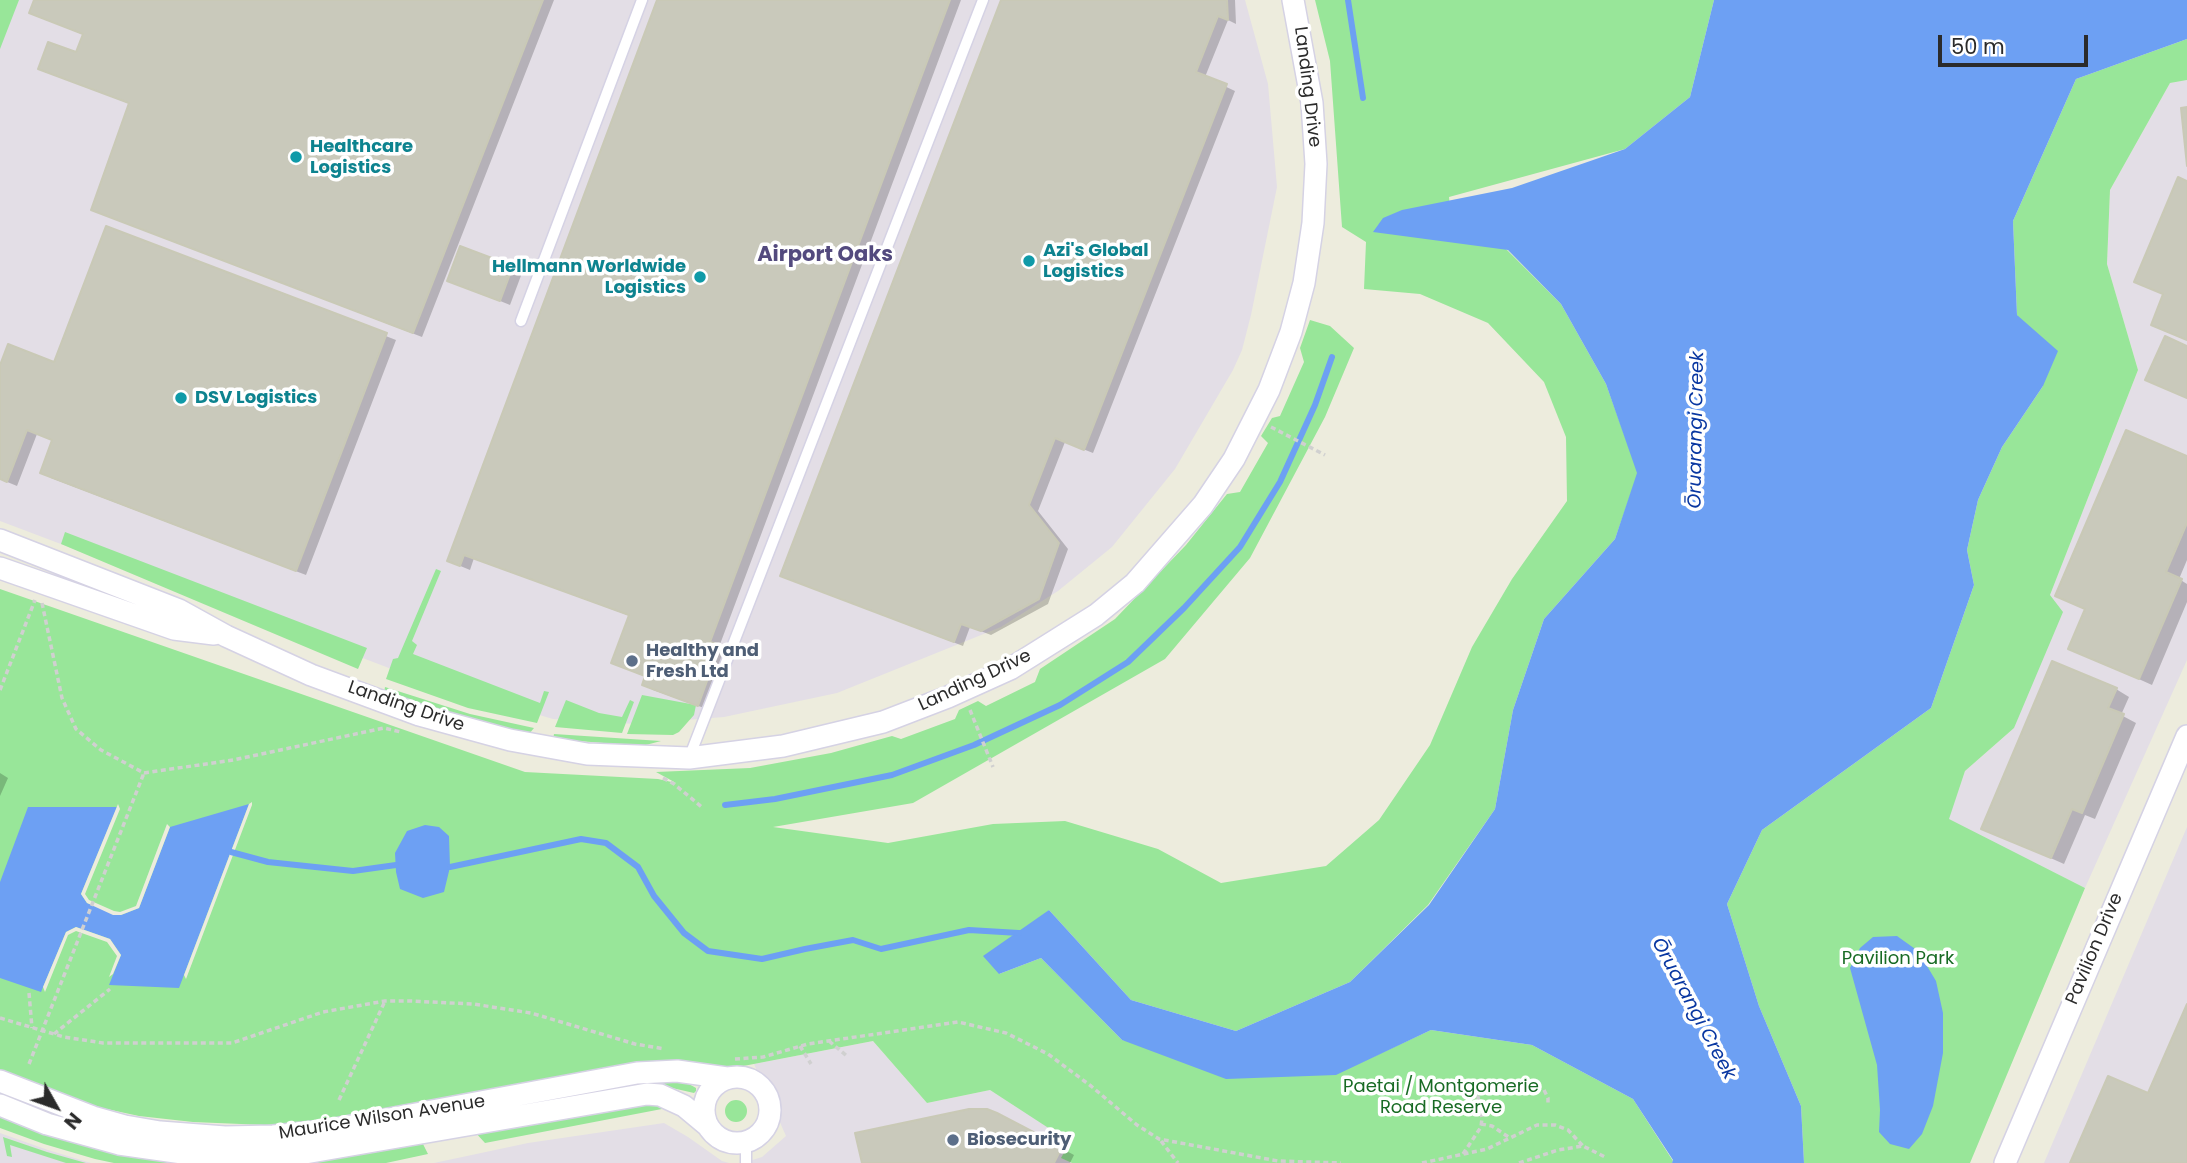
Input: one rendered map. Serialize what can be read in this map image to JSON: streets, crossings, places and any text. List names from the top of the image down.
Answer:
{
  "streets": {
    "street": ["Landing Drive", "Pavilion Drive", "Maurice Wilson Avenue"]
  },
  "districts": ["Airport Oaks"],
  "water": ["Ōruarangi Creek"],
  "parks": ["Pavilion Park", "Paetai / Montgomerie Road Reserve"],
  "places": [
    "Healthcare Logistics",
    "Azi's Global Logistics",
    "Hellmann Worldwide Logistics",
    "DSV Logistics",
    "Healthy and Fresh Ltd",
    "Biosecurity"
  ],
  "scale_bar": "50 m",
  "north": "bottom right"
}
